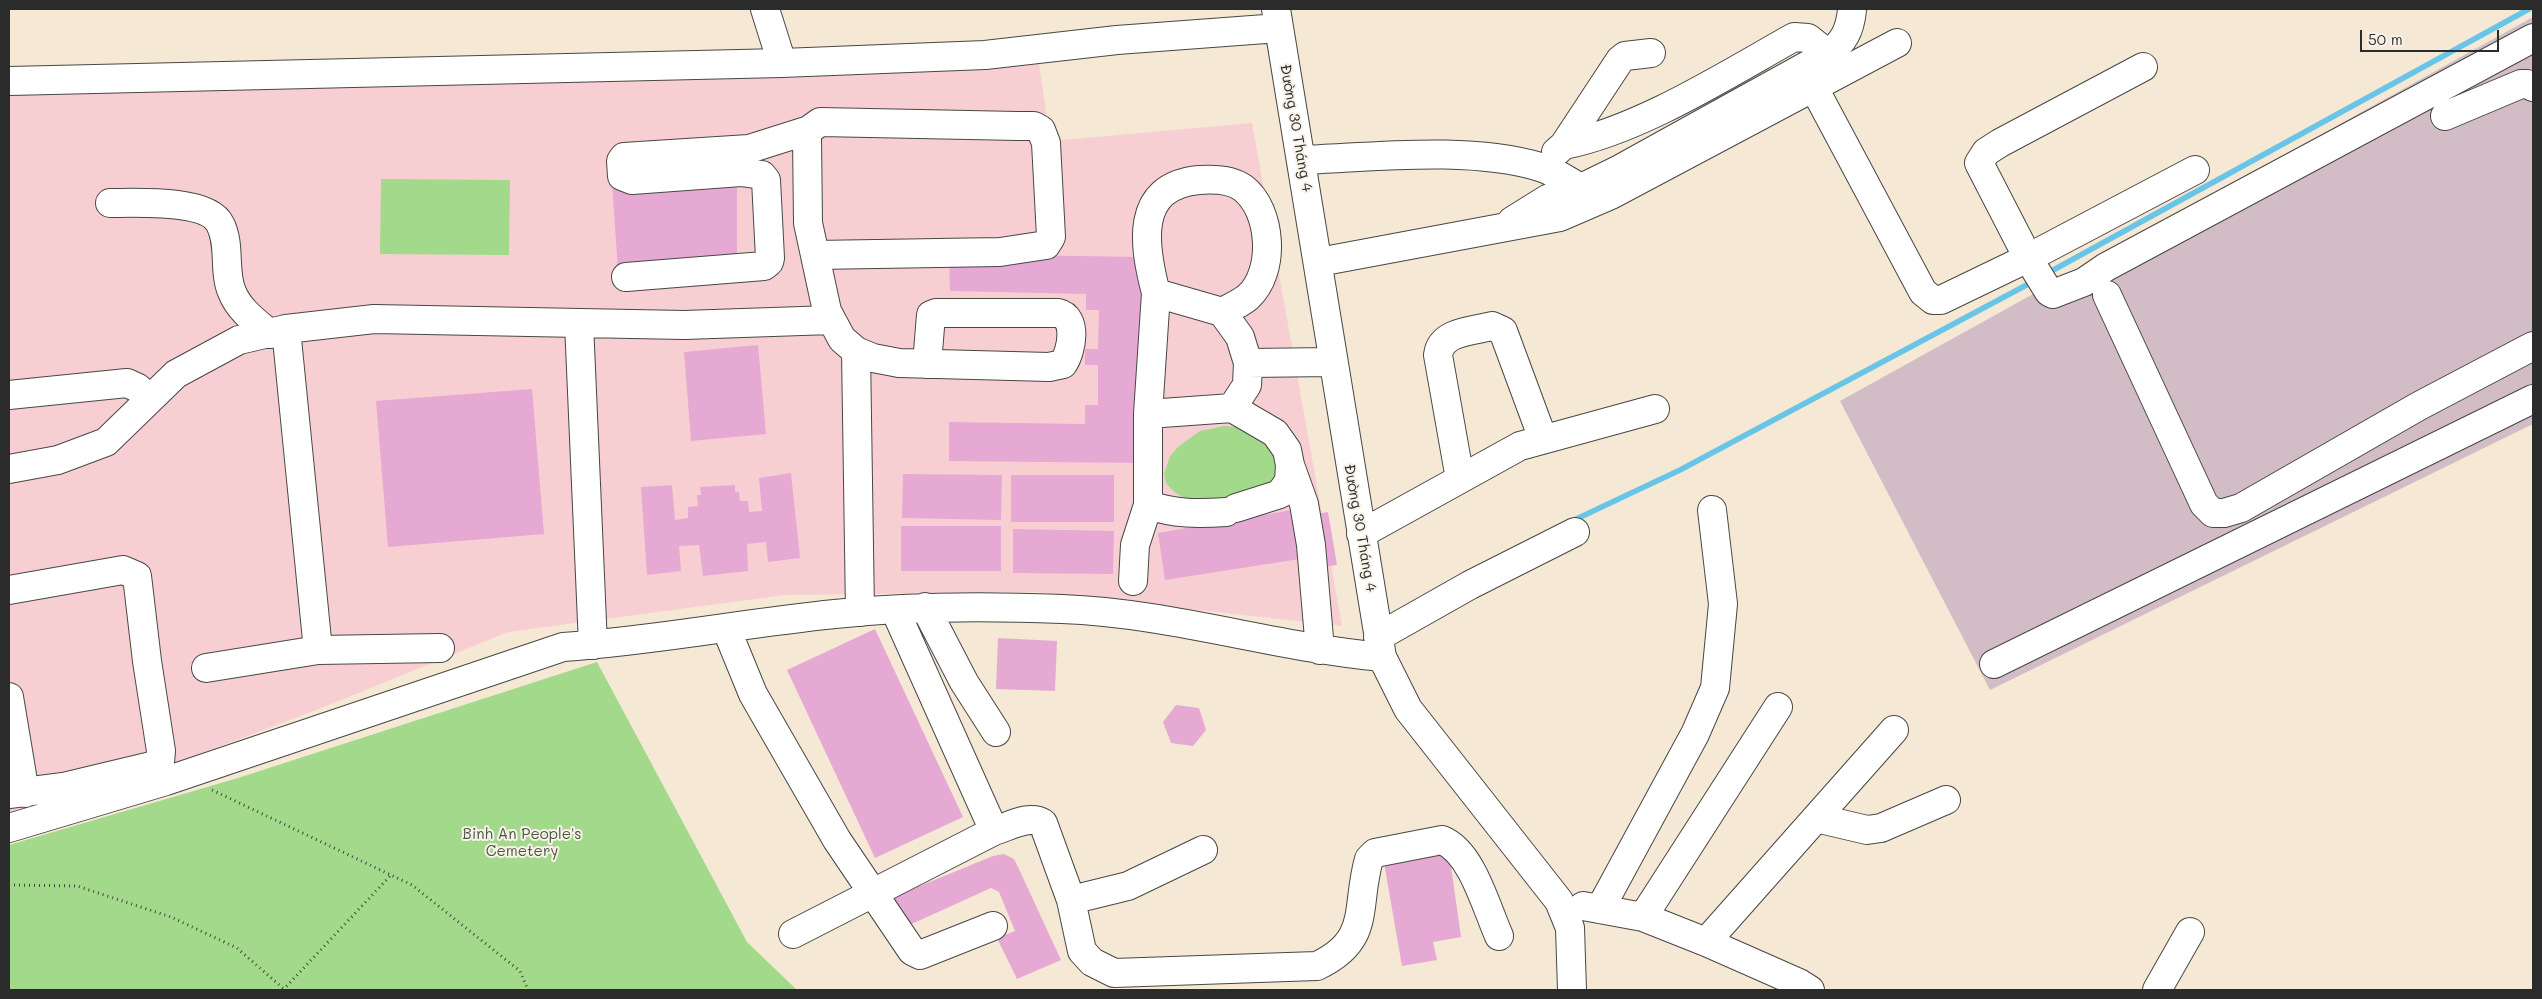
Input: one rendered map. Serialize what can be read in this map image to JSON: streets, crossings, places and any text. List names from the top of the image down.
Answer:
{
  "streets": {
    "street": ["Đường 30 Tháng 4"]
  },
  "parks": ["Binh An People's Cemetery"],
  "scale_bar": "50 m"
}
